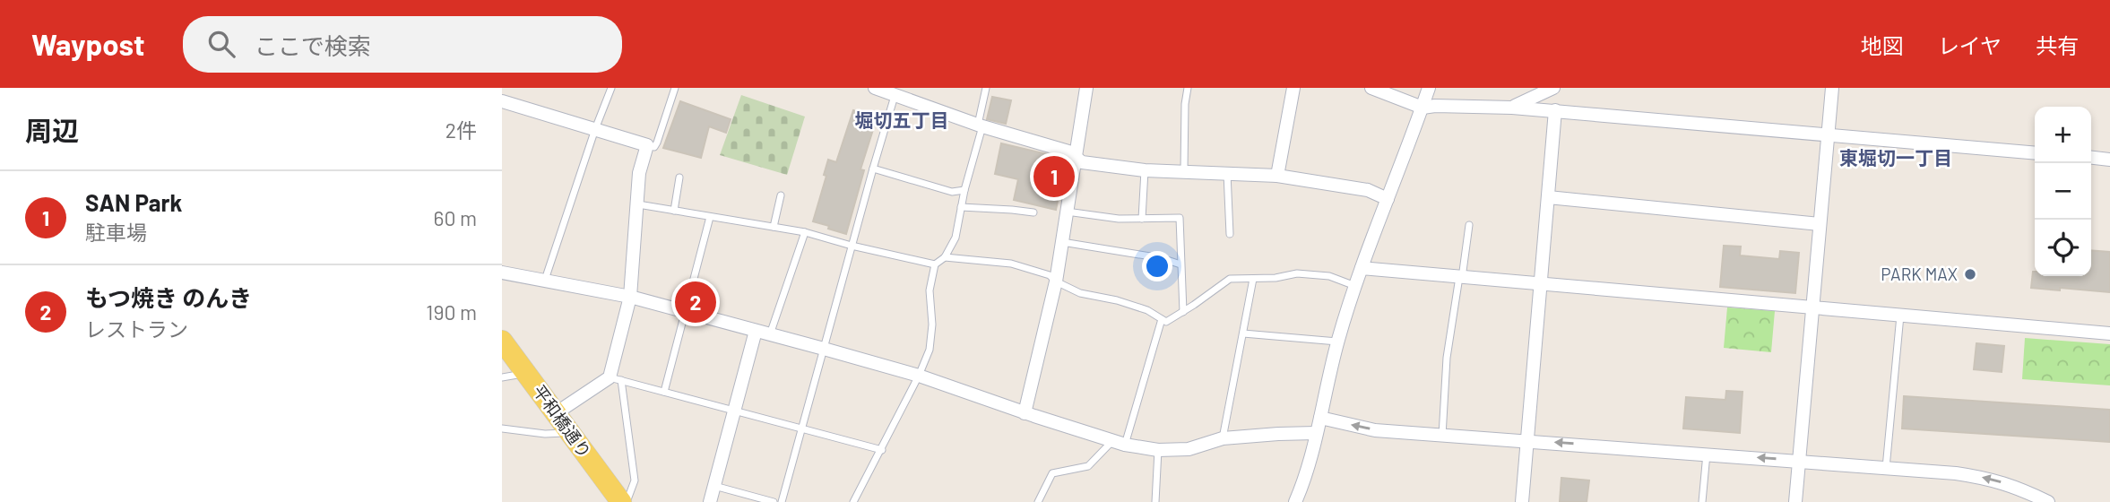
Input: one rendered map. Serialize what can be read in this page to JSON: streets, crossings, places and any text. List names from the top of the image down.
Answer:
{
  "streets": {
    "main road": ["平和橋通り"]
  },
  "districts": ["堀切五丁目", "東堀切一丁目"],
  "places": ["PARK MAX"],
  "page": {
    "header": "Waypost",
    "search": "ここで検索",
    "nav": ["地図", "レイヤ", "共有"],
    "heading": ["周辺", "2件"],
    "map_buttons": ["+", "−"],
    "pins": ["1", "2"],
    "list": [
      {
        "mark": "1",
        "name": "SAN Park",
        "note": "駐車場",
        "value": "60 m"
      },
      {
        "mark": "2",
        "name": "もつ焼き のんき",
        "note": "レストラン",
        "value": "190 m"
      }
    ]
  }
}
